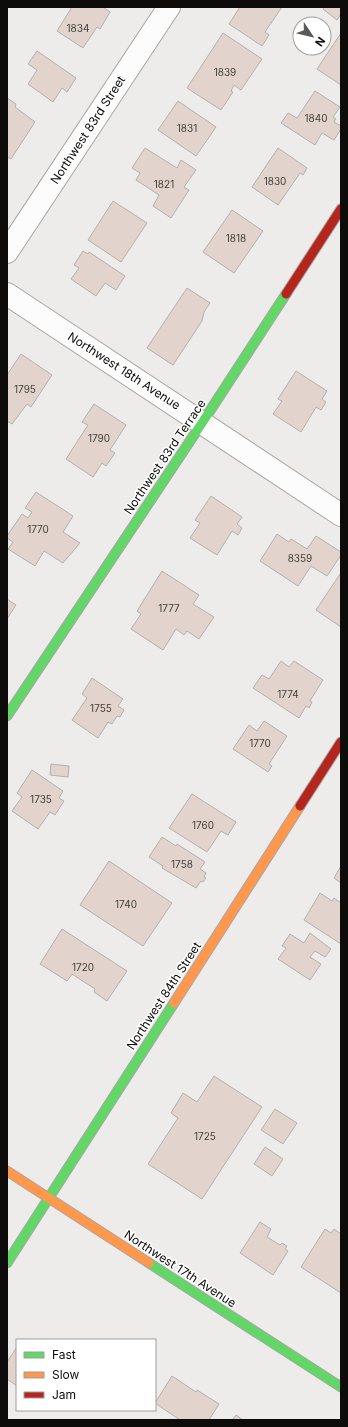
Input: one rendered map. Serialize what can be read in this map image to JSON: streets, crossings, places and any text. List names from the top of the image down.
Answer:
{
  "streets": {
    "street": [
      "Northwest 83rd Street",
      "Northwest 18th Avenue",
      "Northwest 83rd Terrace",
      "Northwest 84th Street",
      "Northwest 17th Avenue"
    ]
  },
  "crossings": [
    ["Northwest 18th Avenue", "Northwest 83rd Terrace"],
    ["Northwest 84th Street", "Northwest 17th Avenue"]
  ],
  "house_numbers": [
    "1834",
    "1839",
    "1840",
    "1831",
    "1830",
    "1821",
    "1818",
    "1795",
    "1790",
    "1770",
    "8359",
    "1777",
    "1774",
    "1755",
    "1770",
    "1735",
    "1760",
    "1758",
    "1740",
    "1720",
    "1725"
  ],
  "legend": ["Fast", "Slow", "Jam"],
  "north": "bottom right"
}
